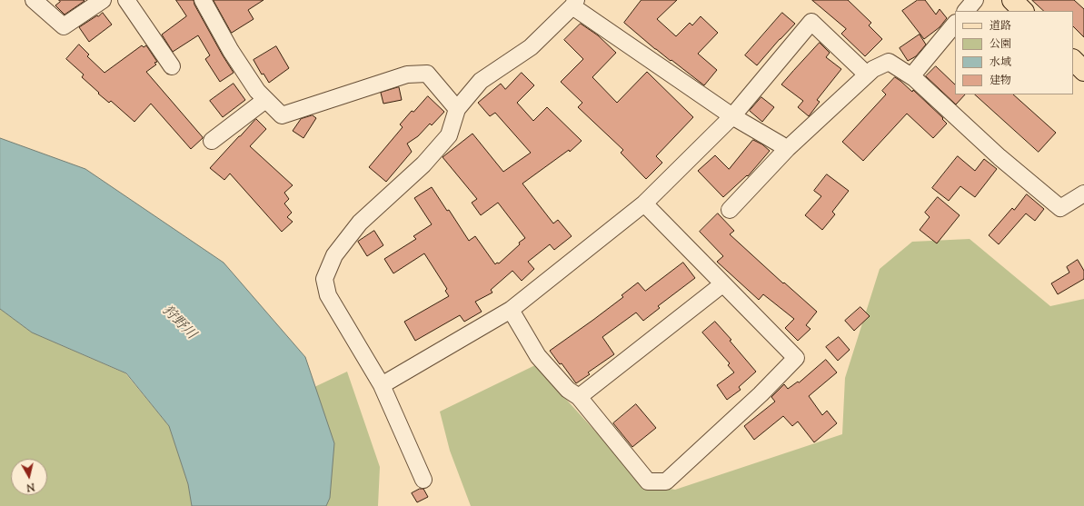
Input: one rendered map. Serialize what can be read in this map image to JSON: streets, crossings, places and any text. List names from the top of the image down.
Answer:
{
  "water": ["狩野川"],
  "legend": [
    "道路",
    "公園",
    "水域",
    "建物"
  ],
  "north": "bottom"
}
